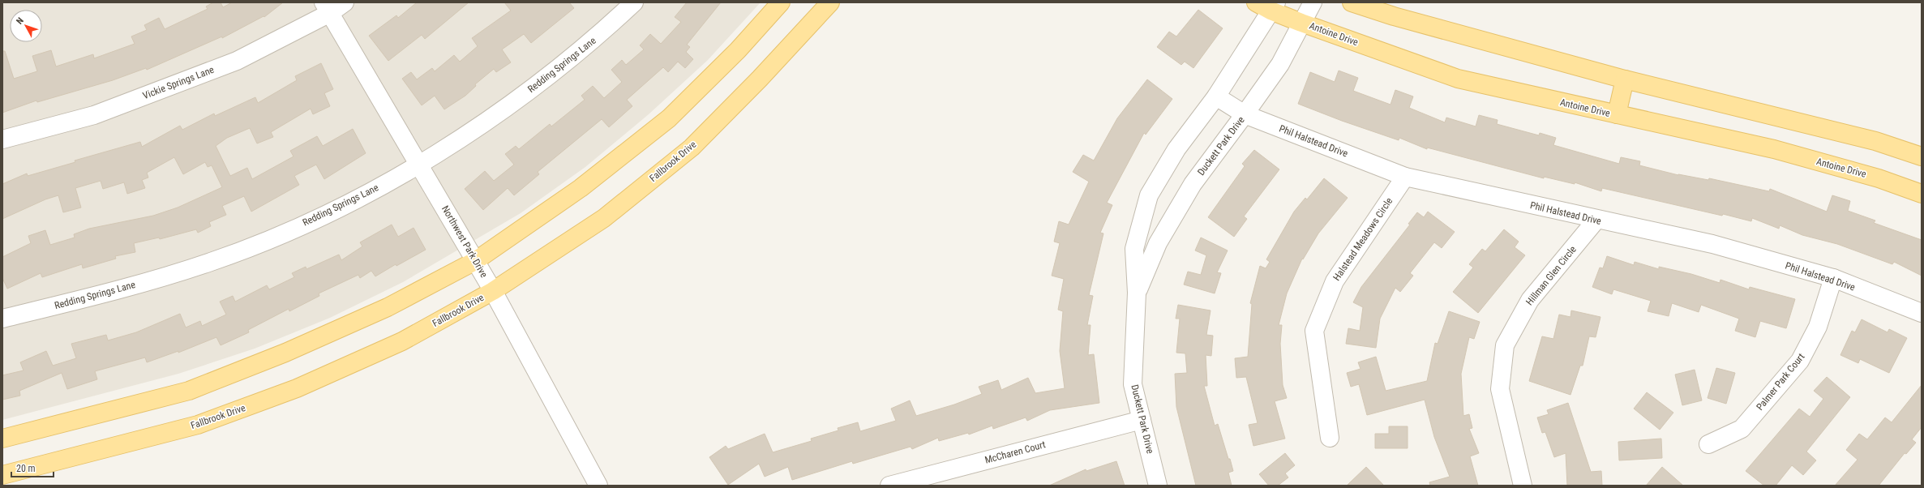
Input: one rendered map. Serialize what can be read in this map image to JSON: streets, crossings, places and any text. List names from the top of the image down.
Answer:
{
  "streets": {
    "main road": ["Antoine Drive", "Fallbrook Drive"],
    "street": [
      "Redding Springs Lane",
      "Vickie Springs Lane",
      "Phil Halstead Drive",
      "Duckett Park Drive",
      "Halstead Meadows Circle",
      "Northwest Park Drive",
      "Hillman Glen Circle",
      "Palmer Park Court",
      "McCharen Court"
    ]
  },
  "crossings": [
    ["Antoine Drive", "Duckett Park Drive"],
    ["Redding Springs Lane", "Northwest Park Drive"],
    ["Vickie Springs Lane", "Northwest Park Drive"],
    ["Phil Halstead Drive", "Duckett Park Drive"],
    ["Phil Halstead Drive", "Halstead Meadows Circle"],
    ["Phil Halstead Drive", "Hillman Glen Circle"],
    ["Phil Halstead Drive", "Palmer Park Court"],
    ["Duckett Park Drive", "McCharen Court"],
    ["Fallbrook Drive", "Northwest Park Drive"]
  ],
  "scale_bar": "20 m",
  "north": "top left"
}
